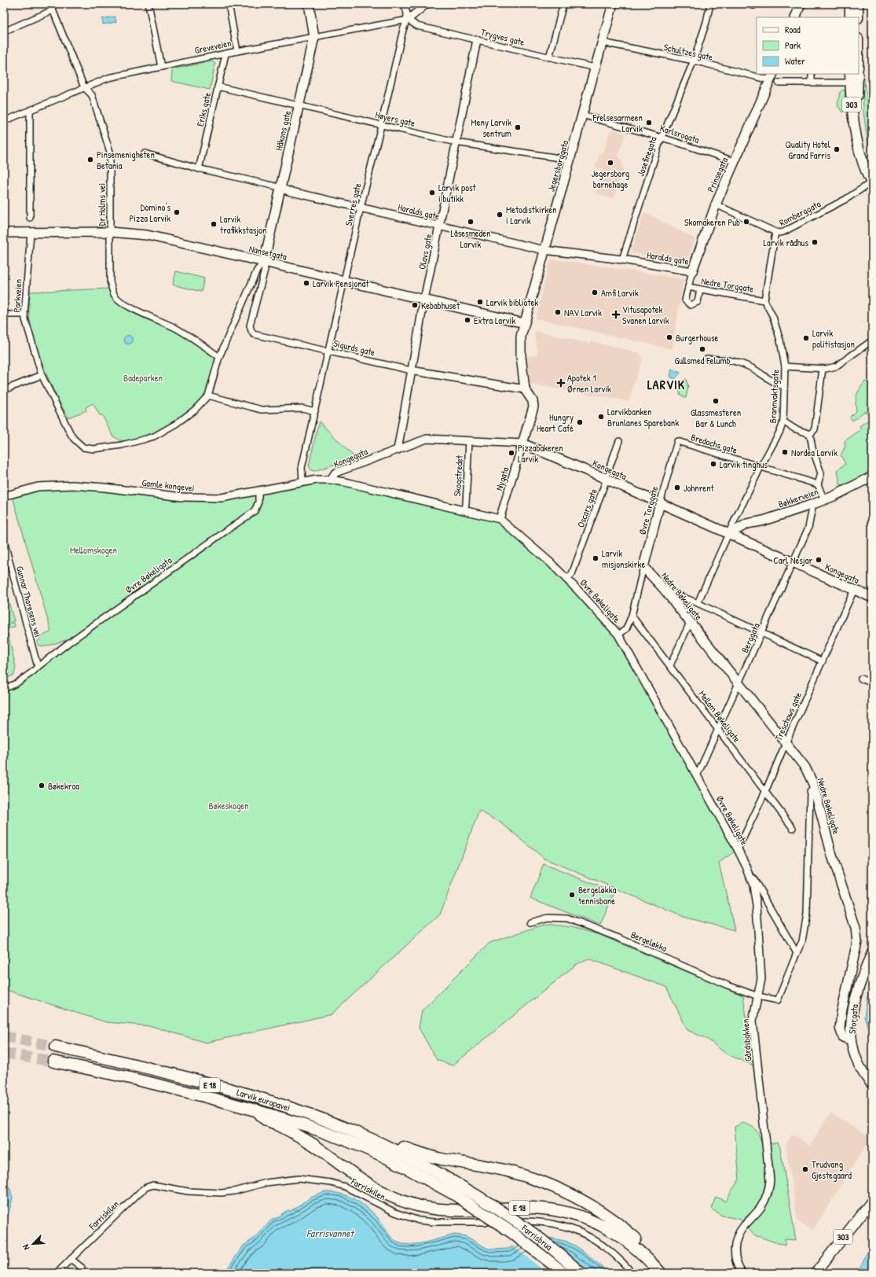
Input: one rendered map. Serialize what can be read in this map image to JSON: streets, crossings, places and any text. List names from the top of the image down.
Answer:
{
  "streets": {
    "highway": ["E 18", "Larvik europavei", "Farrisbrua"],
    "main road": [
      "303",
      "Håkons gate",
      "Jegersborggata",
      "Prinsegata",
      "Nansetgata",
      "Kongegata",
      "Bøkkerveien",
      "Øvre Torggate",
      "Nedre Bøkeligate",
      "Storgata"
    ],
    "street": [
      "Trygves gate",
      "Greveveien",
      "Schultzes gate",
      "Eriks gate",
      "Høyers gate",
      "Karlsrogata",
      "Josefinegata",
      "Dr Holms vei",
      "Sverres gate",
      "Haralds gate",
      "Romberggata",
      "Olavs gate",
      "Nedre Torggate",
      "Parkveien",
      "Sigurds gate",
      "Brannvaktsgate",
      "Bredochs gate",
      "Skogstredet",
      "Nygata",
      "Gamle kongevei",
      "Oscars gate",
      "Øvre Bøkeligata",
      "Øvre Bøkeligate",
      "Gunnar Thoresens vei",
      "Berggata",
      "Mellom Bøkeligate",
      "Treschows gate",
      "Bergeløkka",
      "Gårdsbakken",
      "Farriskilen"
    ]
  },
  "crossings": [
    ["Trygves gate", "Greveveien"],
    ["Trygves gate", "Jegersborggata"],
    ["Trygves gate", "Sverres gate"],
    ["Trygves gate", "Olavs gate"],
    ["Greveveien", "Eriks gate"],
    ["Greveveien", "Håkons gate"],
    ["Greveveien", "Dr Holms vei"],
    ["Greveveien", "Sverres gate"],
    ["Schultzes gate", "303"],
    ["Schultzes gate", "Josefinegata"],
    ["Schultzes gate", "Jegersborggata"],
    ["Schultzes gate", "Prinsegata"],
    ["303", "Romberggata"],
    ["Eriks gate", "Høyers gate"],
    ["Eriks gate", "Haralds gate"],
    ["Høyers gate", "Håkons gate"],
    ["Høyers gate", "Jegersborggata"],
    ["Høyers gate", "Sverres gate"],
    ["Høyers gate", "Olavs gate"],
    ["Håkons gate", "Haralds gate"],
    ["Håkons gate", "Nansetgata"],
    ["Håkons gate", "Sigurds gate"],
    ["Karlsrogata", "Josefinegata"],
    ["Karlsrogata", "Jegersborggata"],
    ["Karlsrogata", "Prinsegata"],
    ["Josefinegata", "Haralds gate"],
    ["Jegersborggata", "Haralds gate"],
    ["Jegersborggata", "Nansetgata"],
    ["Jegersborggata", "Sigurds gate"],
    ["Prinsegata", "Haralds gate"],
    ["Prinsegata", "Romberggata"],
    ["Prinsegata", "Nedre Torggate"],
    ["Dr Holms vei", "Nansetgata"],
    ["Sverres gate", "Haralds gate"],
    ["Sverres gate", "Nansetgata"],
    ["Sverres gate", "Sigurds gate"],
    ["Sverres gate", "Gamle kongevei"],
    ["Haralds gate", "Olavs gate"],
    ["Olavs gate", "Nansetgata"],
    ["Olavs gate", "Sigurds gate"],
    ["Olavs gate", "Kongegata"],
    ["Nansetgata", "Parkveien"],
    ["Nansetgata", "Sigurds gate"],
    ["Nedre Torggate", "Brannvaktsgate"],
    ["Brannvaktsgate", "Bredochs gate"],
    ["Brannvaktsgate", "Kongegata"],
    ["Brannvaktsgate", "Bøkkerveien"],
    ["Bredochs gate", "Øvre Torggate"],
    ["Kongegata", "Skogstredet"],
    ["Kongegata", "Nygata"],
    ["Kongegata", "Gamle kongevei"],
    ["Kongegata", "Bøkkerveien"],
    ["Kongegata", "Oscars gate"],
    ["Kongegata", "Øvre Torggate"],
    ["Kongegata", "Øvre Bøkeligate"],
    ["Kongegata", "Berggata"],
    ["Kongegata", "Treschows gate"],
    ["Skogstredet", "Øvre Bøkeligate"],
    ["Nygata", "Øvre Bøkeligate"],
    ["Gamle kongevei", "Øvre Bøkeligata"],
    ["Gamle kongevei", "Øvre Bøkeligate"],
    ["Bøkkerveien", "Berggata"],
    ["Oscars gate", "Øvre Bøkeligate"],
    ["Øvre Torggate", "Nedre Bøkeligate"],
    ["Øvre Torggate", "Øvre Bøkeligate"],
    ["Øvre Torggate", "Mellom Bøkeligate"],
    ["Øvre Bøkeligata", "Gunnar Thoresens vei"],
    ["Nedre Bøkeligate", "Berggata"],
    ["Nedre Bøkeligate", "Treschows gate"],
    ["Nedre Bøkeligate", "Storgata"],
    ["Øvre Bøkeligate", "Berggata"],
    ["Øvre Bøkeligate", "Treschows gate"],
    ["Øvre Bøkeligate", "Bergeløkka"],
    ["Øvre Bøkeligate", "Gårdsbakken"],
    ["Berggata", "Mellom Bøkeligate"],
    ["Mellom Bøkeligate", "Treschows gate"],
    ["Bergeløkka", "Gårdsbakken"],
    ["E 18", "Larvik europavei"],
    ["Larvik europavei", "Farrisbrua"]
  ],
  "districts": ["LARVIK"],
  "water": ["Farrisvannet"],
  "parks": ["Badeparken", "Mellomskogen", "Bøkeskogen"],
  "places": {
    "other": [
      "Frelsesarmeen Larvik",
      "Meny Larvik sentrum",
      "Quality Hotel Grand Farris",
      "Pinsemenigheten Betania",
      "Jegersborg barnehage",
      "Larvik post i butikk",
      "Domino's Pizza Larvik",
      "Metodistkirken i Larvik",
      "Låsesmeden Larvik",
      "Skomakeren Pub",
      "Larvik trafikkstasjon",
      "Larvik rådhus",
      "Larvik Pensjonat",
      "Amfi Larvik",
      "Larvik bibliotek",
      "Kebabhuset",
      "NAV Larvik",
      "Extra Larvik",
      "Burgerhouse",
      "Larvik politistasjon",
      "Gullsmed Felumb",
      "Glassmesteren Bar & Lunch",
      "Larvikbanken Brunlanes Sparebank",
      "Hungry Heart Café",
      "Nordea Larvik",
      "Pizzabakeren Larvik",
      "Larvik tinghus",
      "Johnrent",
      "Larvik misjonskirke",
      "Carl Nesjar",
      "Bøkekroa",
      "Bergeløkka tennisbane",
      "Trudvang Gjestegaard"
    ],
    "health": ["Vitusapotek Svanen Larvik", "Apotek 1 Ørnen Larvik"]
  },
  "legend": ["Road", "Park", "Water"],
  "north": "bottom left"
}
